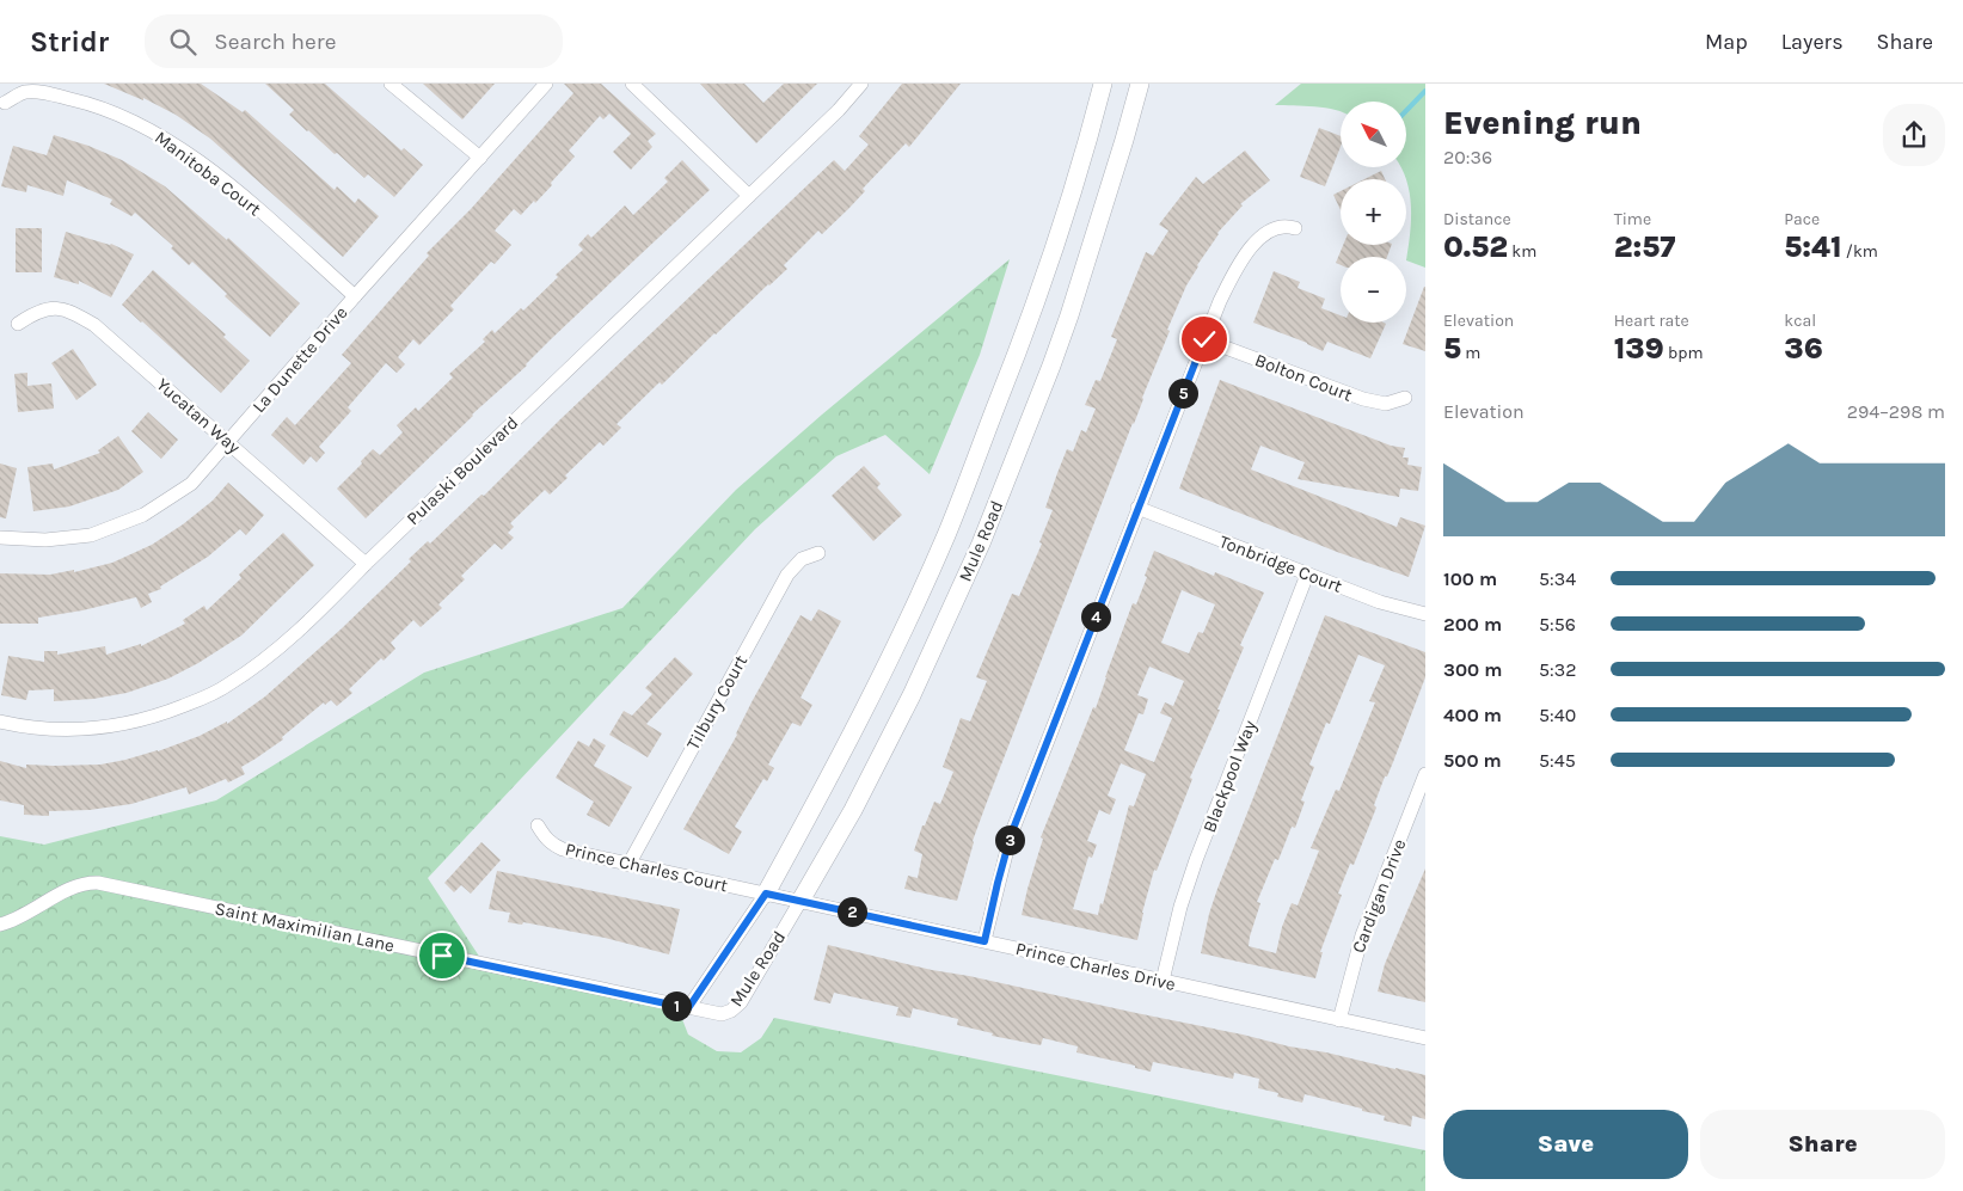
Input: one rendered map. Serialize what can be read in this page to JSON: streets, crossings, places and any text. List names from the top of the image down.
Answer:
{
  "streets": {
    "main road": ["Mule Road"],
    "street": [
      "Manitoba Court",
      "La Dunette Drive",
      "Bolton Court",
      "Yucatan Way",
      "Pulaski Boulevard",
      "Tonbridge Court",
      "Tilbury Court",
      "Blackpool Way",
      "Prince Charles Court",
      "Cardigan Drive",
      "Saint Maximilian Lane",
      "Prince Charles Drive"
    ]
  },
  "crossings": [
    ["Manitoba Court", "La Dunette Drive"],
    ["La Dunette Drive", "Yucatan Way"],
    ["Yucatan Way", "Pulaski Boulevard"],
    ["Mule Road", "Prince Charles Court"],
    ["Mule Road", "Saint Maximilian Lane"],
    ["Mule Road", "Prince Charles Drive"],
    ["Tonbridge Court", "Blackpool Way"],
    ["Tilbury Court", "Prince Charles Court"],
    ["Blackpool Way", "Prince Charles Drive"],
    ["Prince Charles Court", "Prince Charles Drive"],
    ["Cardigan Drive", "Prince Charles Drive"]
  ],
  "north": "top left",
  "page": {
    "header": "Stridr",
    "search": "Search here",
    "nav": ["Map", "Layers", "Share"],
    "heading": ["Evening run", "20:36"],
    "map_buttons": ["+", "−"],
    "stats": [
      ["Distance", "0.52 km"],
      ["Time", "2:57"],
      ["Pace", "5:41 /km"],
      ["Elevation", "5 m"],
      ["Heart rate", "139 bpm"],
      ["kcal", "36"]
    ],
    "pins": [
      "5",
      "4",
      "3",
      "2",
      "1"
    ],
    "chart": ["Elevation", "294–298 m"],
    "list": [
      {
        "name": "100 m",
        "note": "5:34"
      },
      {
        "name": "200 m",
        "note": "5:56"
      },
      {
        "name": "300 m",
        "note": "5:32"
      },
      {
        "name": "400 m",
        "note": "5:40"
      },
      {
        "name": "500 m",
        "note": "5:45"
      }
    ],
    "buttons": ["Save", "Share"]
  }
}
